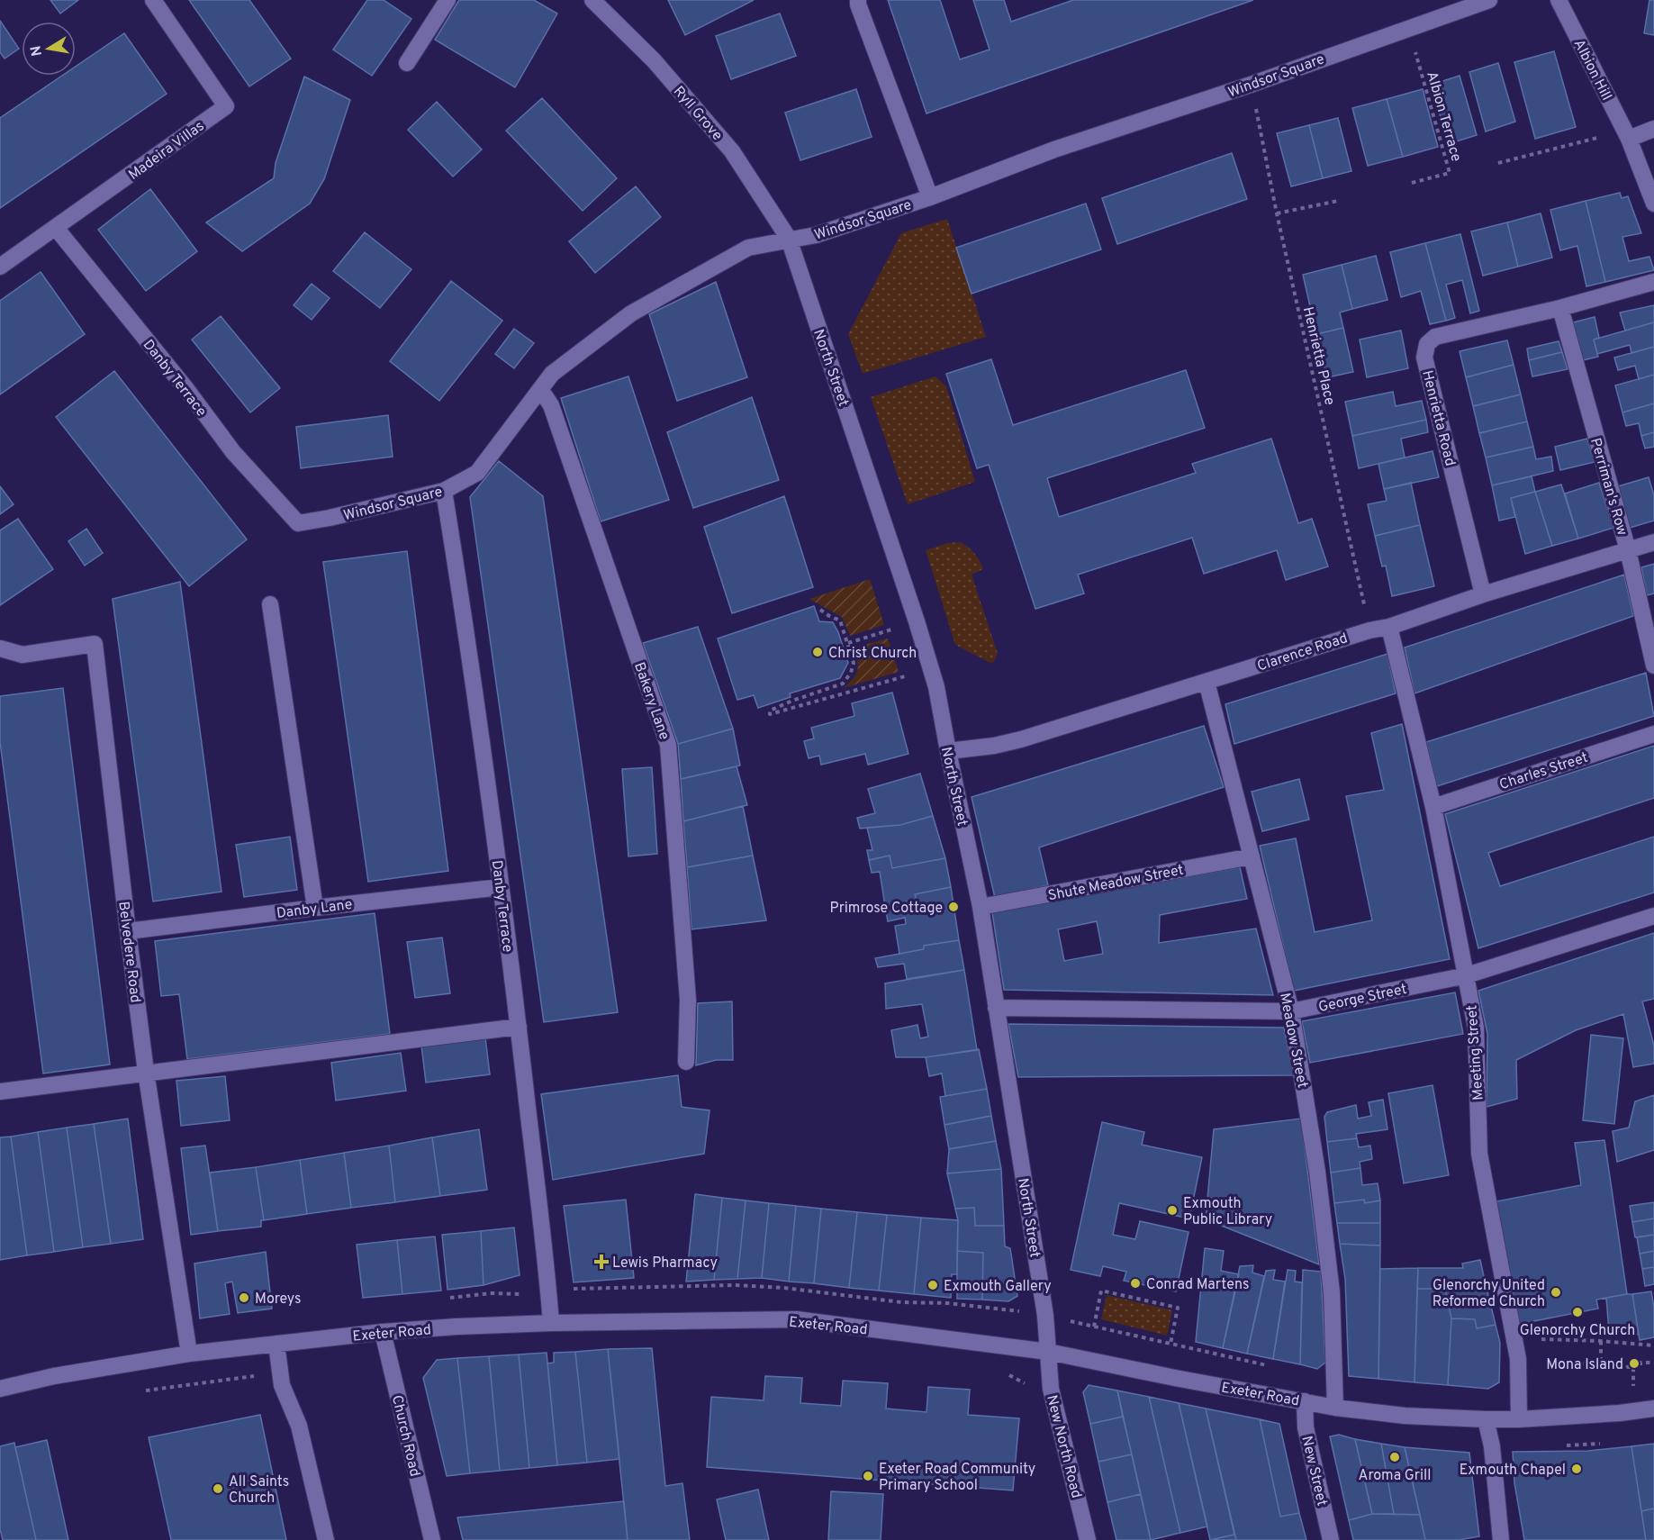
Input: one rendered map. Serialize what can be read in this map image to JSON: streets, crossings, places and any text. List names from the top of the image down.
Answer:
{
  "streets": {
    "street": [
      "Albion Hill",
      "Windsor Square",
      "Ryll Grove",
      "Madeira Villas",
      "North Street",
      "Danby Terrace",
      "Henrietta Road",
      "Perriman's Row",
      "Clarence Road",
      "Bakery Lane",
      "Charles Street",
      "Shute Meadow Street",
      "Danby Lane",
      "Belvedere Road",
      "George Street",
      "Meadow Street",
      "Meeting Street",
      "Exeter Road",
      "Church Road",
      "New North Road",
      "New Street"
    ],
    "path": ["Albion Terrace", "Henrietta Place"]
  },
  "crossings": [
    ["Windsor Square", "Ryll Grove"],
    ["Windsor Square", "Albion Terrace"],
    ["Windsor Square", "Henrietta Place"],
    ["Windsor Square", "North Street"],
    ["Windsor Square", "Danby Terrace"],
    ["Windsor Square", "Bakery Lane"],
    ["Ryll Grove", "North Street"],
    ["Madeira Villas", "Danby Terrace"],
    ["Henrietta Place", "Clarence Road"],
    ["North Street", "Clarence Road"],
    ["North Street", "Shute Meadow Street"],
    ["North Street", "George Street"],
    ["North Street", "Exeter Road"],
    ["North Street", "New North Road"],
    ["Danby Terrace", "Danby Lane"],
    ["Danby Terrace", "Exeter Road"],
    ["Henrietta Road", "Perriman's Row"],
    ["Henrietta Road", "Clarence Road"],
    ["Perriman's Row", "Clarence Road"],
    ["Clarence Road", "Meadow Street"],
    ["Clarence Road", "Meeting Street"],
    ["Charles Street", "Meeting Street"],
    ["Shute Meadow Street", "Meadow Street"],
    ["Danby Lane", "Belvedere Road"],
    ["Belvedere Road", "Exeter Road"],
    ["George Street", "Meadow Street"],
    ["George Street", "Meeting Street"],
    ["Meadow Street", "Exeter Road"],
    ["Meeting Street", "Exeter Road"],
    ["Exeter Road", "Church Road"],
    ["Exeter Road", "New North Road"],
    ["Exeter Road", "New Street"]
  ],
  "places": {
    "other": [
      "Christ Church",
      "Primrose Cottage",
      "Exmouth Public Library",
      "Conrad Martens",
      "Exmouth Gallery",
      "Glenorchy United Reformed Church",
      "Moreys",
      "Glenorchy Church",
      "Mona Island",
      "Aroma Grill",
      "Exmouth Chapel",
      "Exeter Road Community Primary School",
      "All Saints Church"
    ],
    "health": ["Lewis Pharmacy"]
  },
  "north": "left"
}
